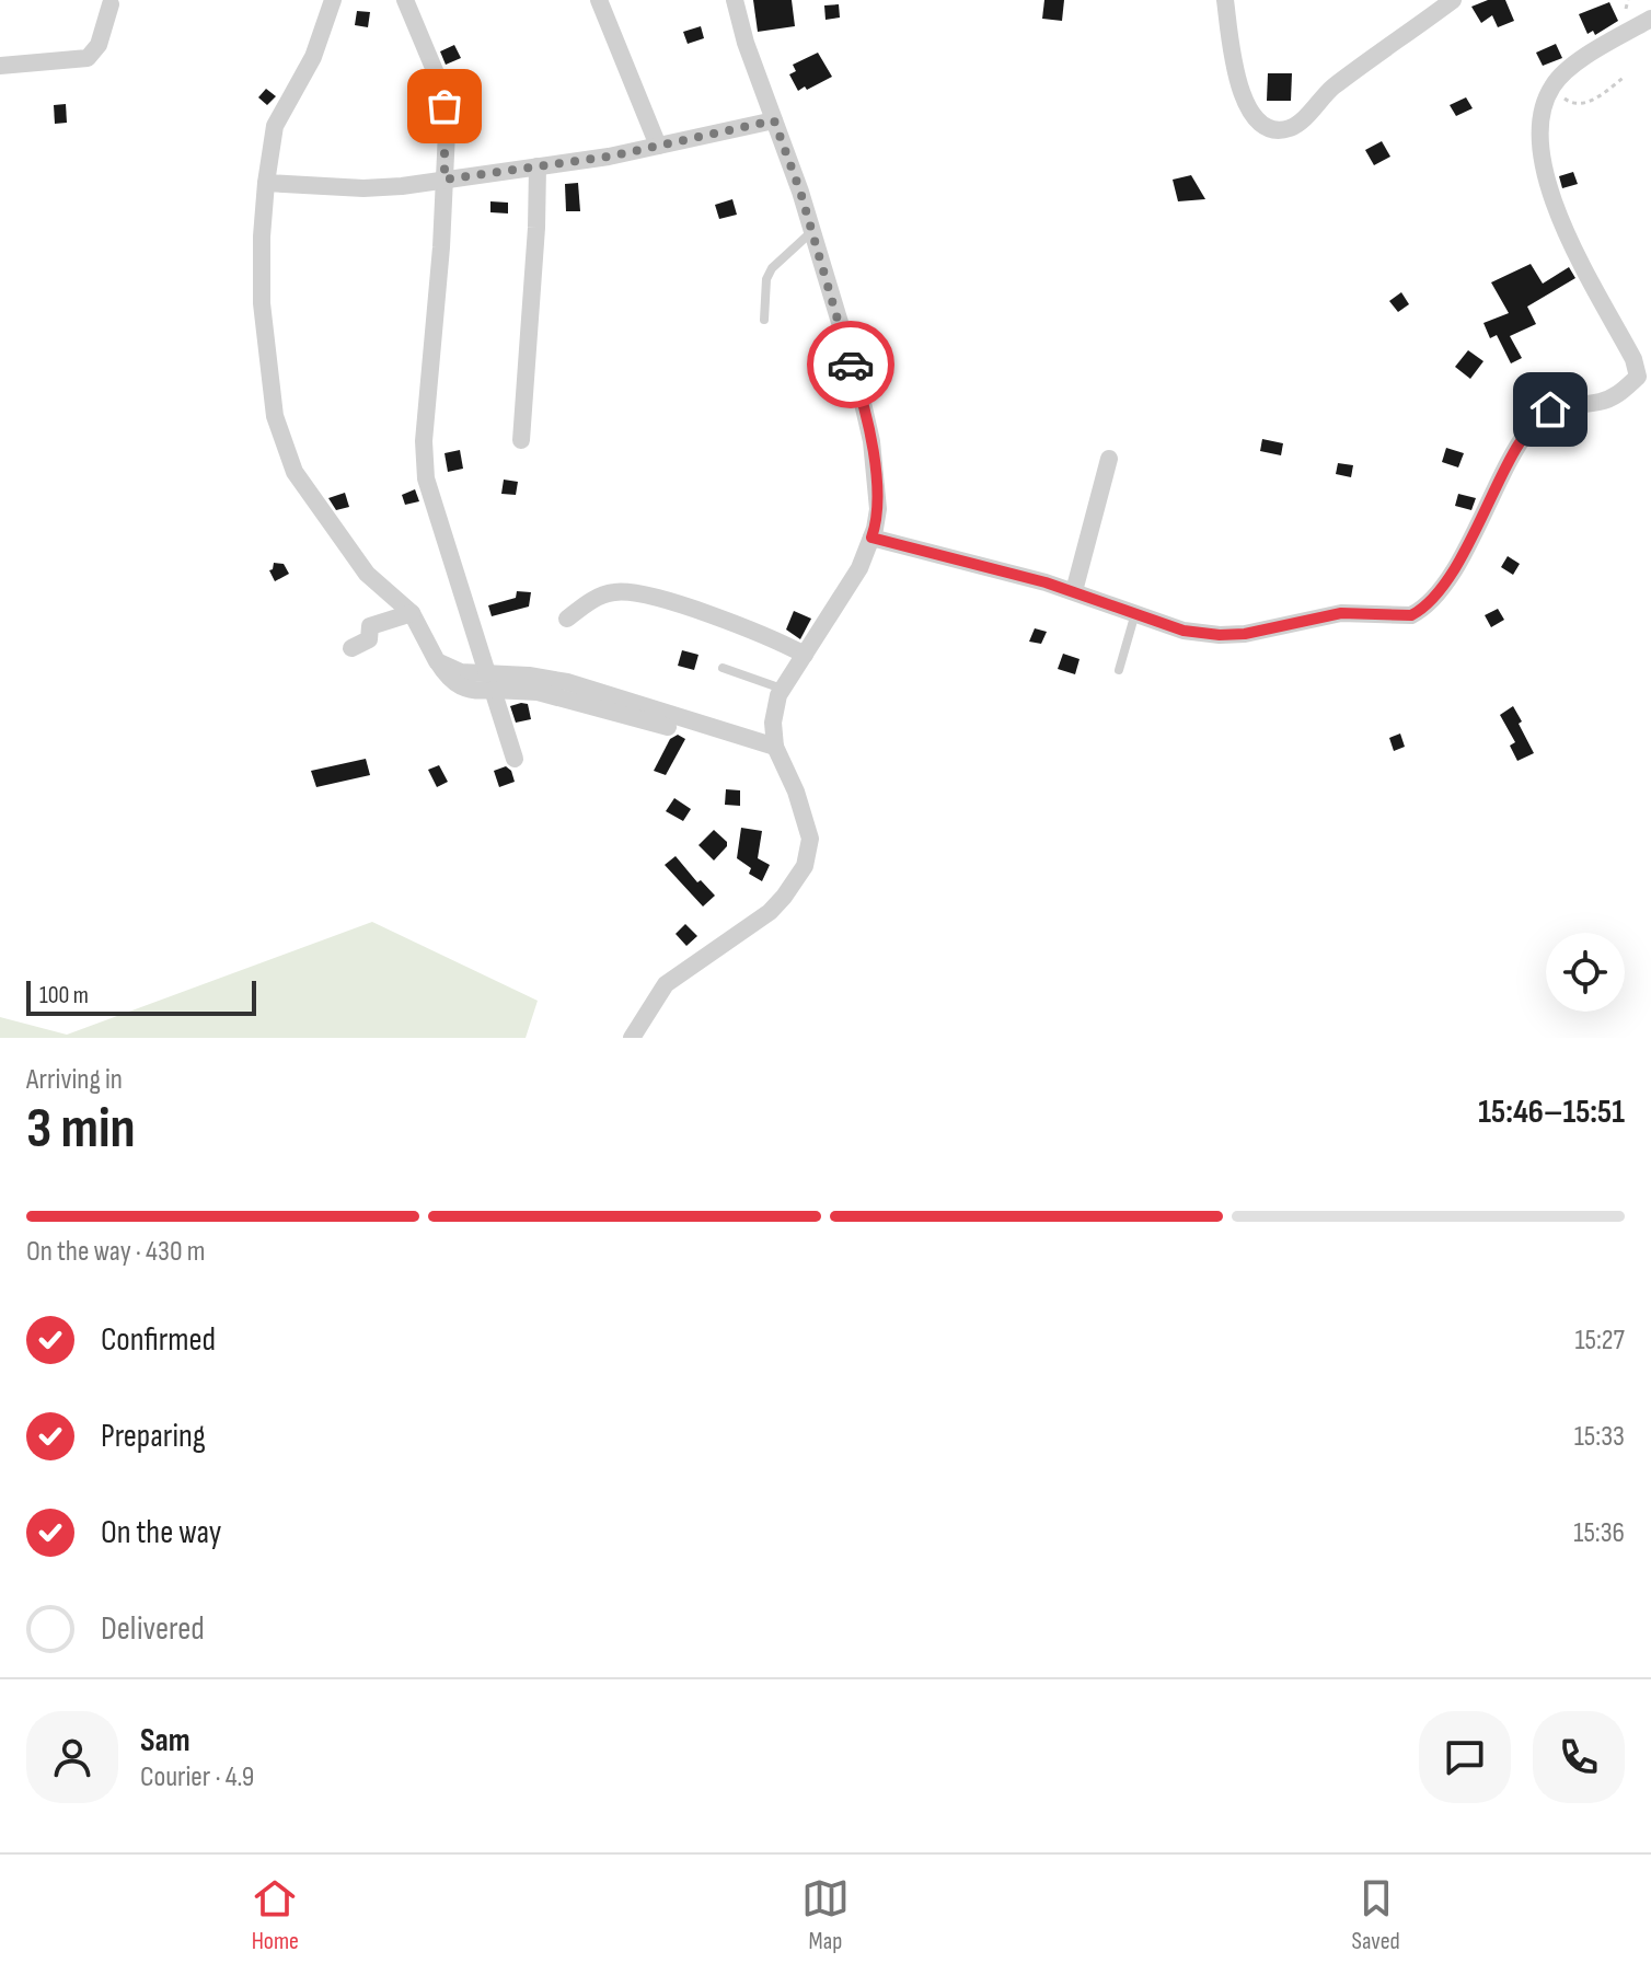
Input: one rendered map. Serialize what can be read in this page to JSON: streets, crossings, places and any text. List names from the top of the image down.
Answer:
{
  "scale_bar": "100 m",
  "page": {
    "scale": "100 m",
    "heading": ["3 min", "Arriving in", "15:46–15:51"],
    "panel": ["Sam", "Courier · 4.9"],
    "bar": "On the way · 430 m",
    "list": [
      ["Confirmed", "15:27"],
      ["Preparing", "15:33"],
      ["On the way", "15:36"],
      "Delivered"
    ],
    "tabs": ["Home", "Map", "Saved"]
  }
}
